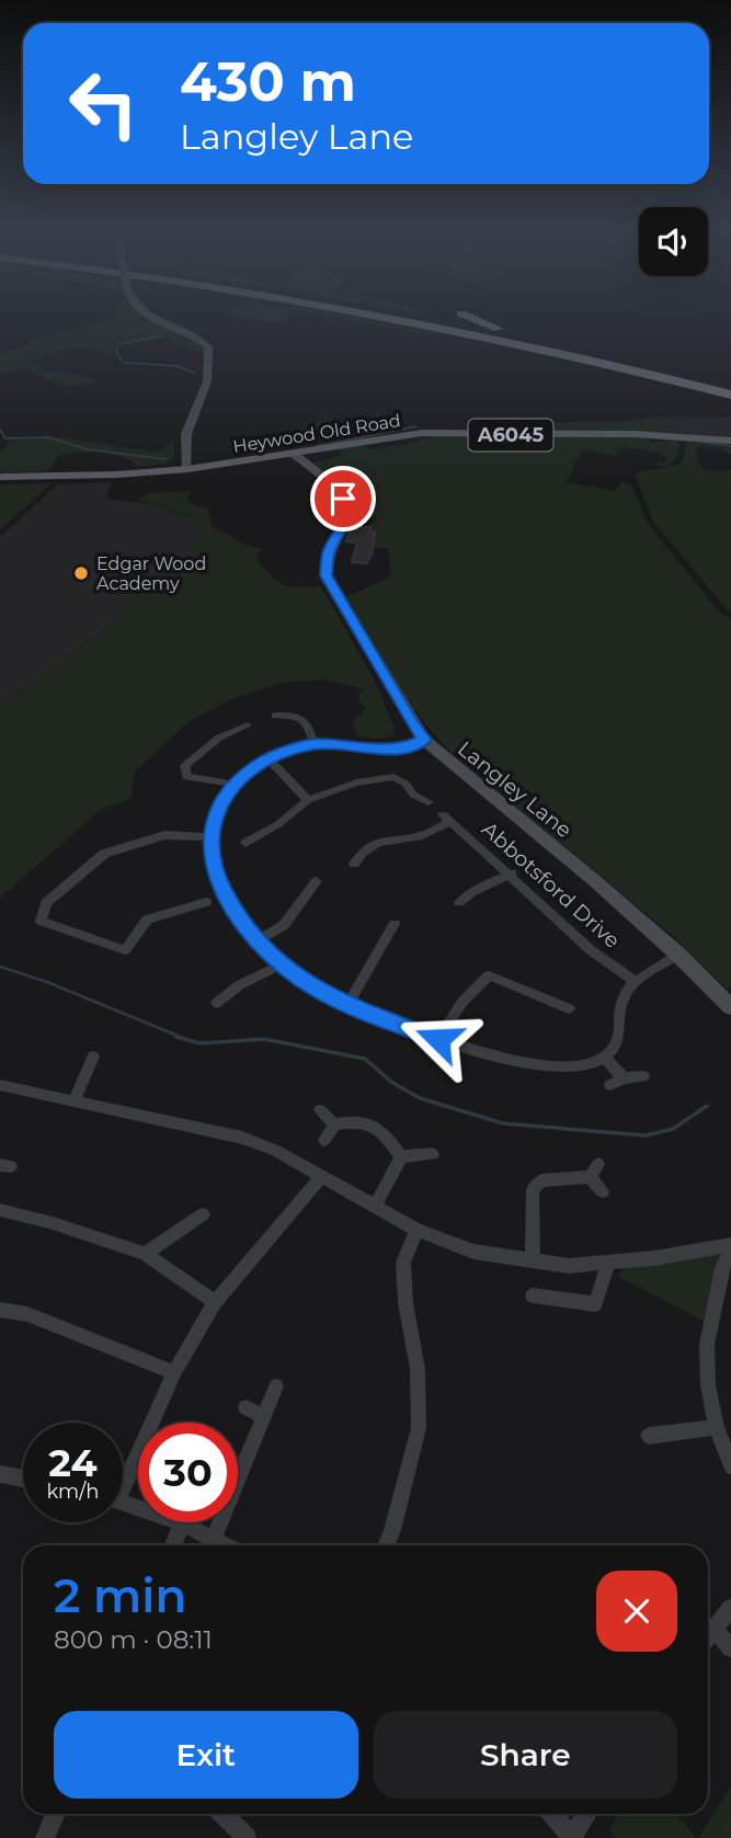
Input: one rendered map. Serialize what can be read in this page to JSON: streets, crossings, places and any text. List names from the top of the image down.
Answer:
{
  "streets": {
    "main road": ["Heywood Old Road", "A6045"],
    "street": ["Langley Lane", "Abbotsford Drive"]
  },
  "crossings": [
    ["Heywood Old Road", "Langley Lane"]
  ],
  "places": ["Edgar Wood Academy"],
  "page": {
    "turn": ["430 m", "Langley Lane"],
    "speed": "24 km/h",
    "limit": "30",
    "heading": ["2 min", "800 m · 08:11"],
    "buttons": ["Exit", "Share"]
  }
}
